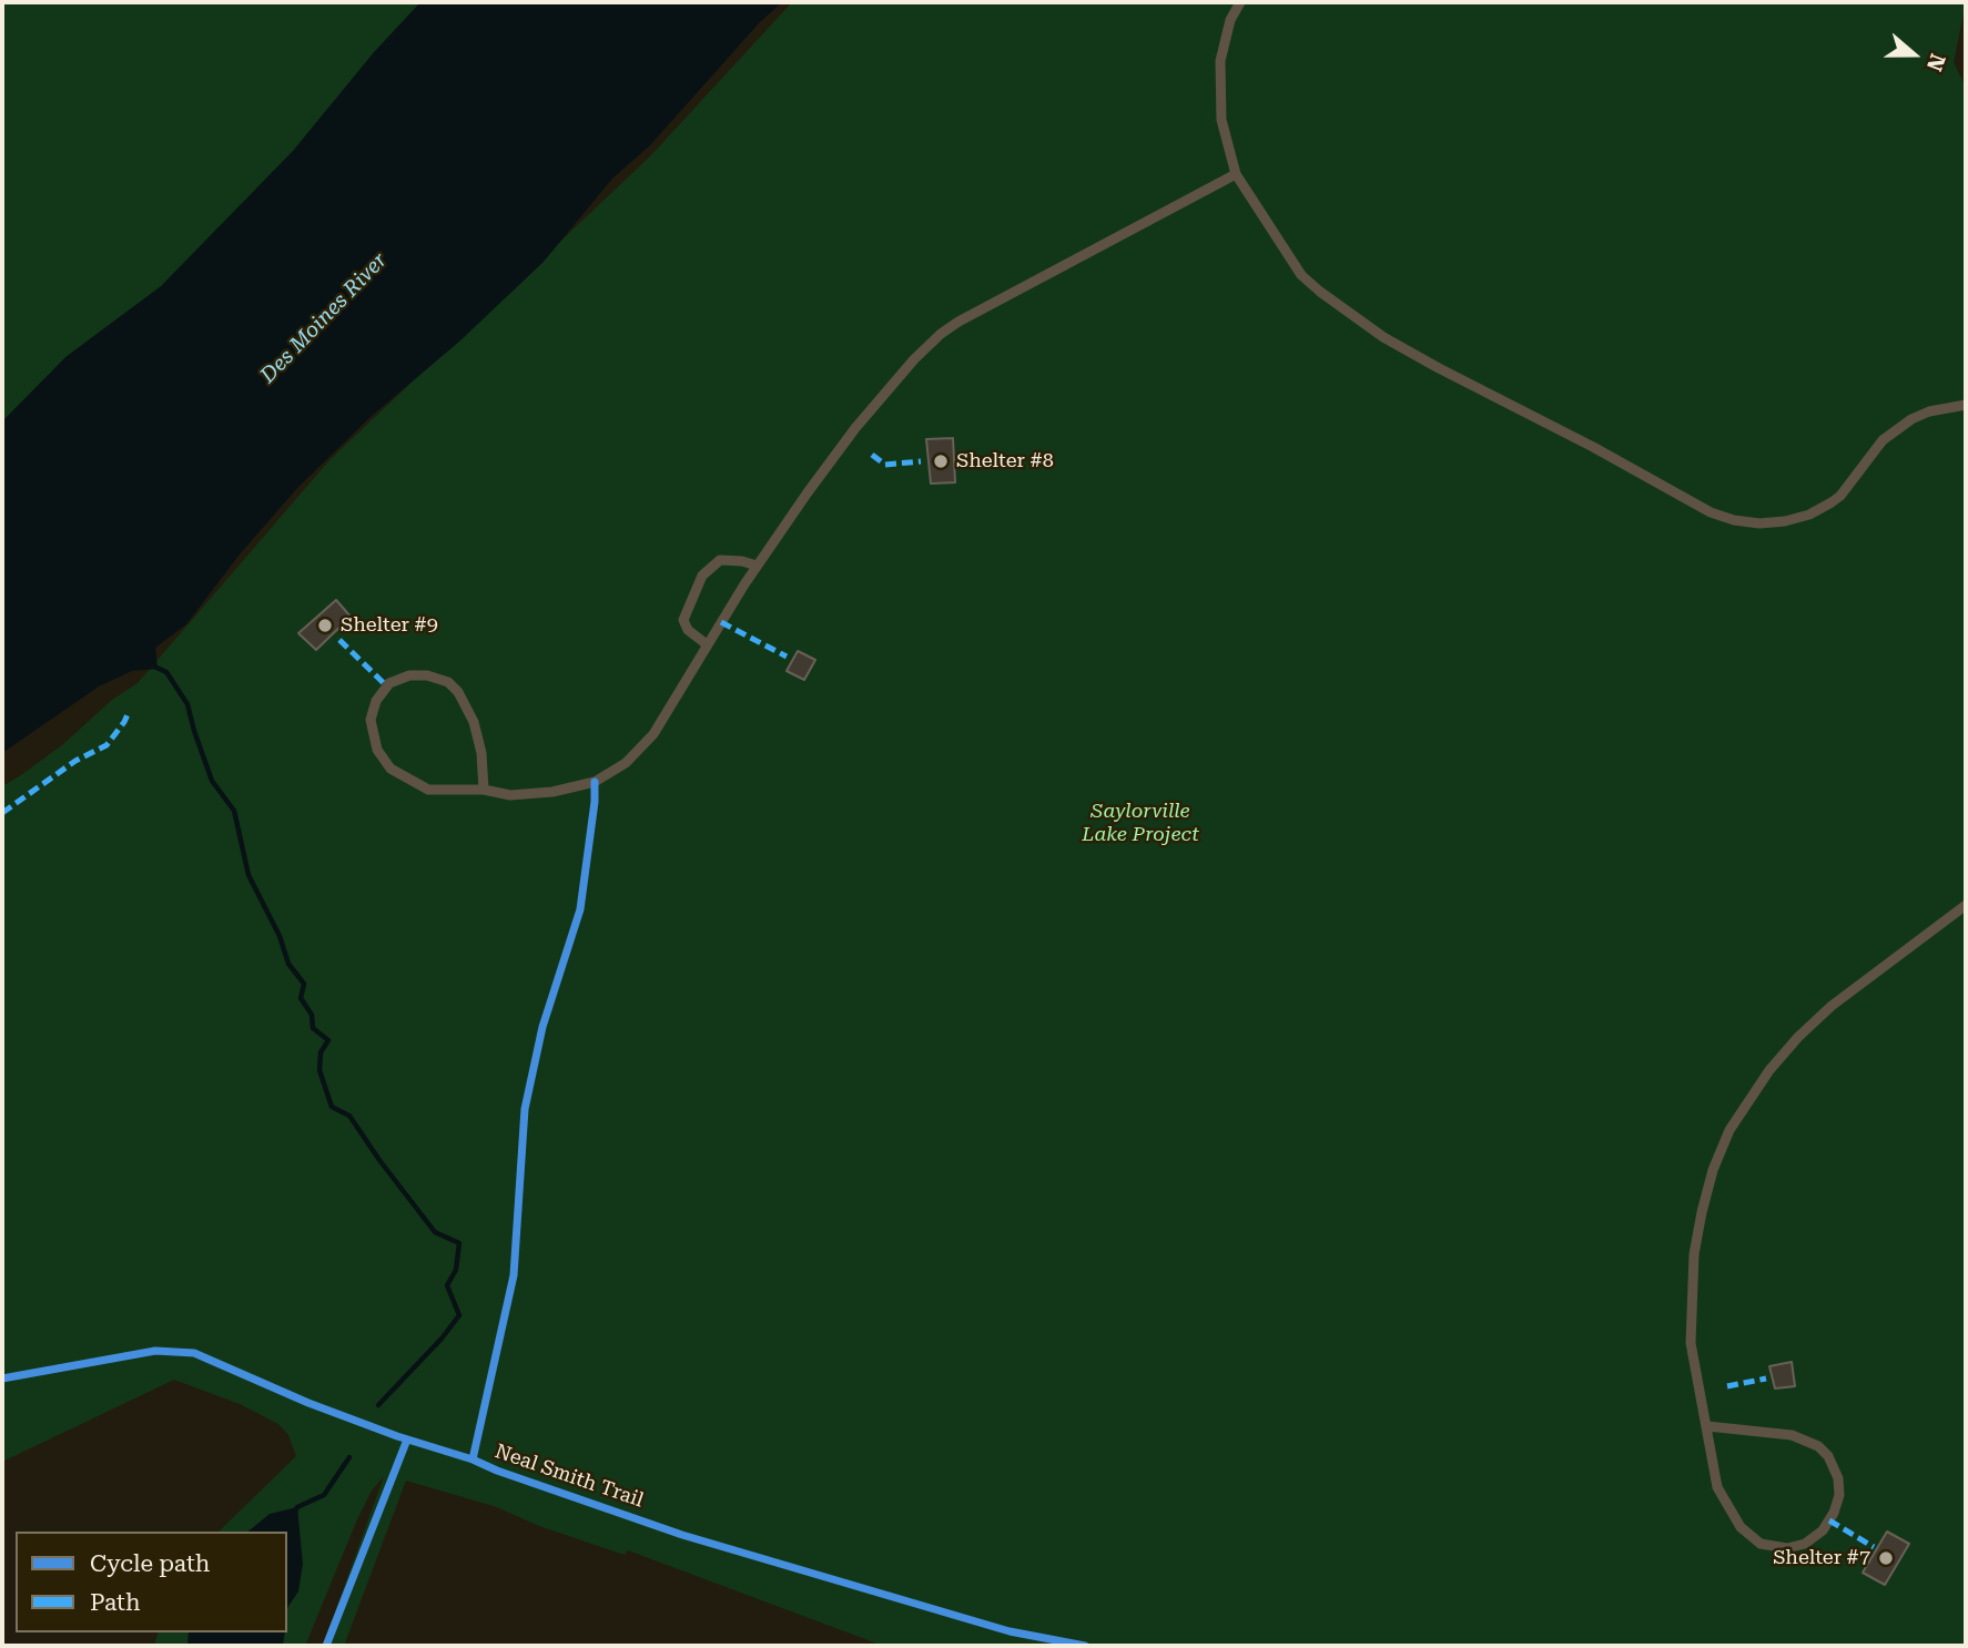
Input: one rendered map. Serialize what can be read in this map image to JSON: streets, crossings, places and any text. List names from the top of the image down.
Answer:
{
  "streets": {
    "cycle path": ["Neal Smith Trail"]
  },
  "water": ["Des Moines River"],
  "parks": ["Saylorville Lake Project"],
  "places": ["Shelter #8", "Shelter #9", "Shelter #7"],
  "legend": ["Cycle path", "Path"],
  "north": "right"
}
